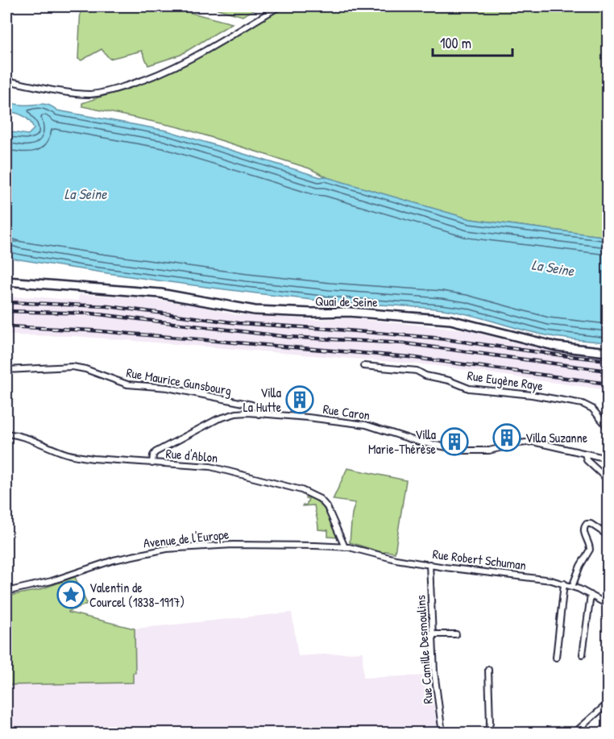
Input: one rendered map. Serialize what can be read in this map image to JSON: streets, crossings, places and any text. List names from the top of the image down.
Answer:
{
  "streets": {
    "main road": ["Quai de Seine"],
    "street": [
      "Rue Eugène Raye",
      "Rue Maurice Gunsbourg",
      "Rue Caron",
      "Rue d'Ablon",
      "Avenue de l'Europe",
      "Rue Robert Schuman",
      "Rue Camille Desmoulins"
    ]
  },
  "crossings": [
    ["Rue Maurice Gunsbourg", "Rue Caron"],
    ["Rue Caron", "Rue d'Ablon"],
    ["Rue d'Ablon", "Avenue de l'Europe"],
    ["Rue d'Ablon", "Rue Robert Schuman"],
    ["Avenue de l'Europe", "Rue Robert Schuman"],
    ["Rue Robert Schuman", "Rue Camille Desmoulins"]
  ],
  "water": ["La Seine"],
  "places": {
    "building": ["Villa La Hutte", "Villa Suzanne", "Villa Marie-Thérèse"],
    "place": ["Valentin de Courcel (1838-1917)"]
  },
  "scale_bar": "100 m"
}
